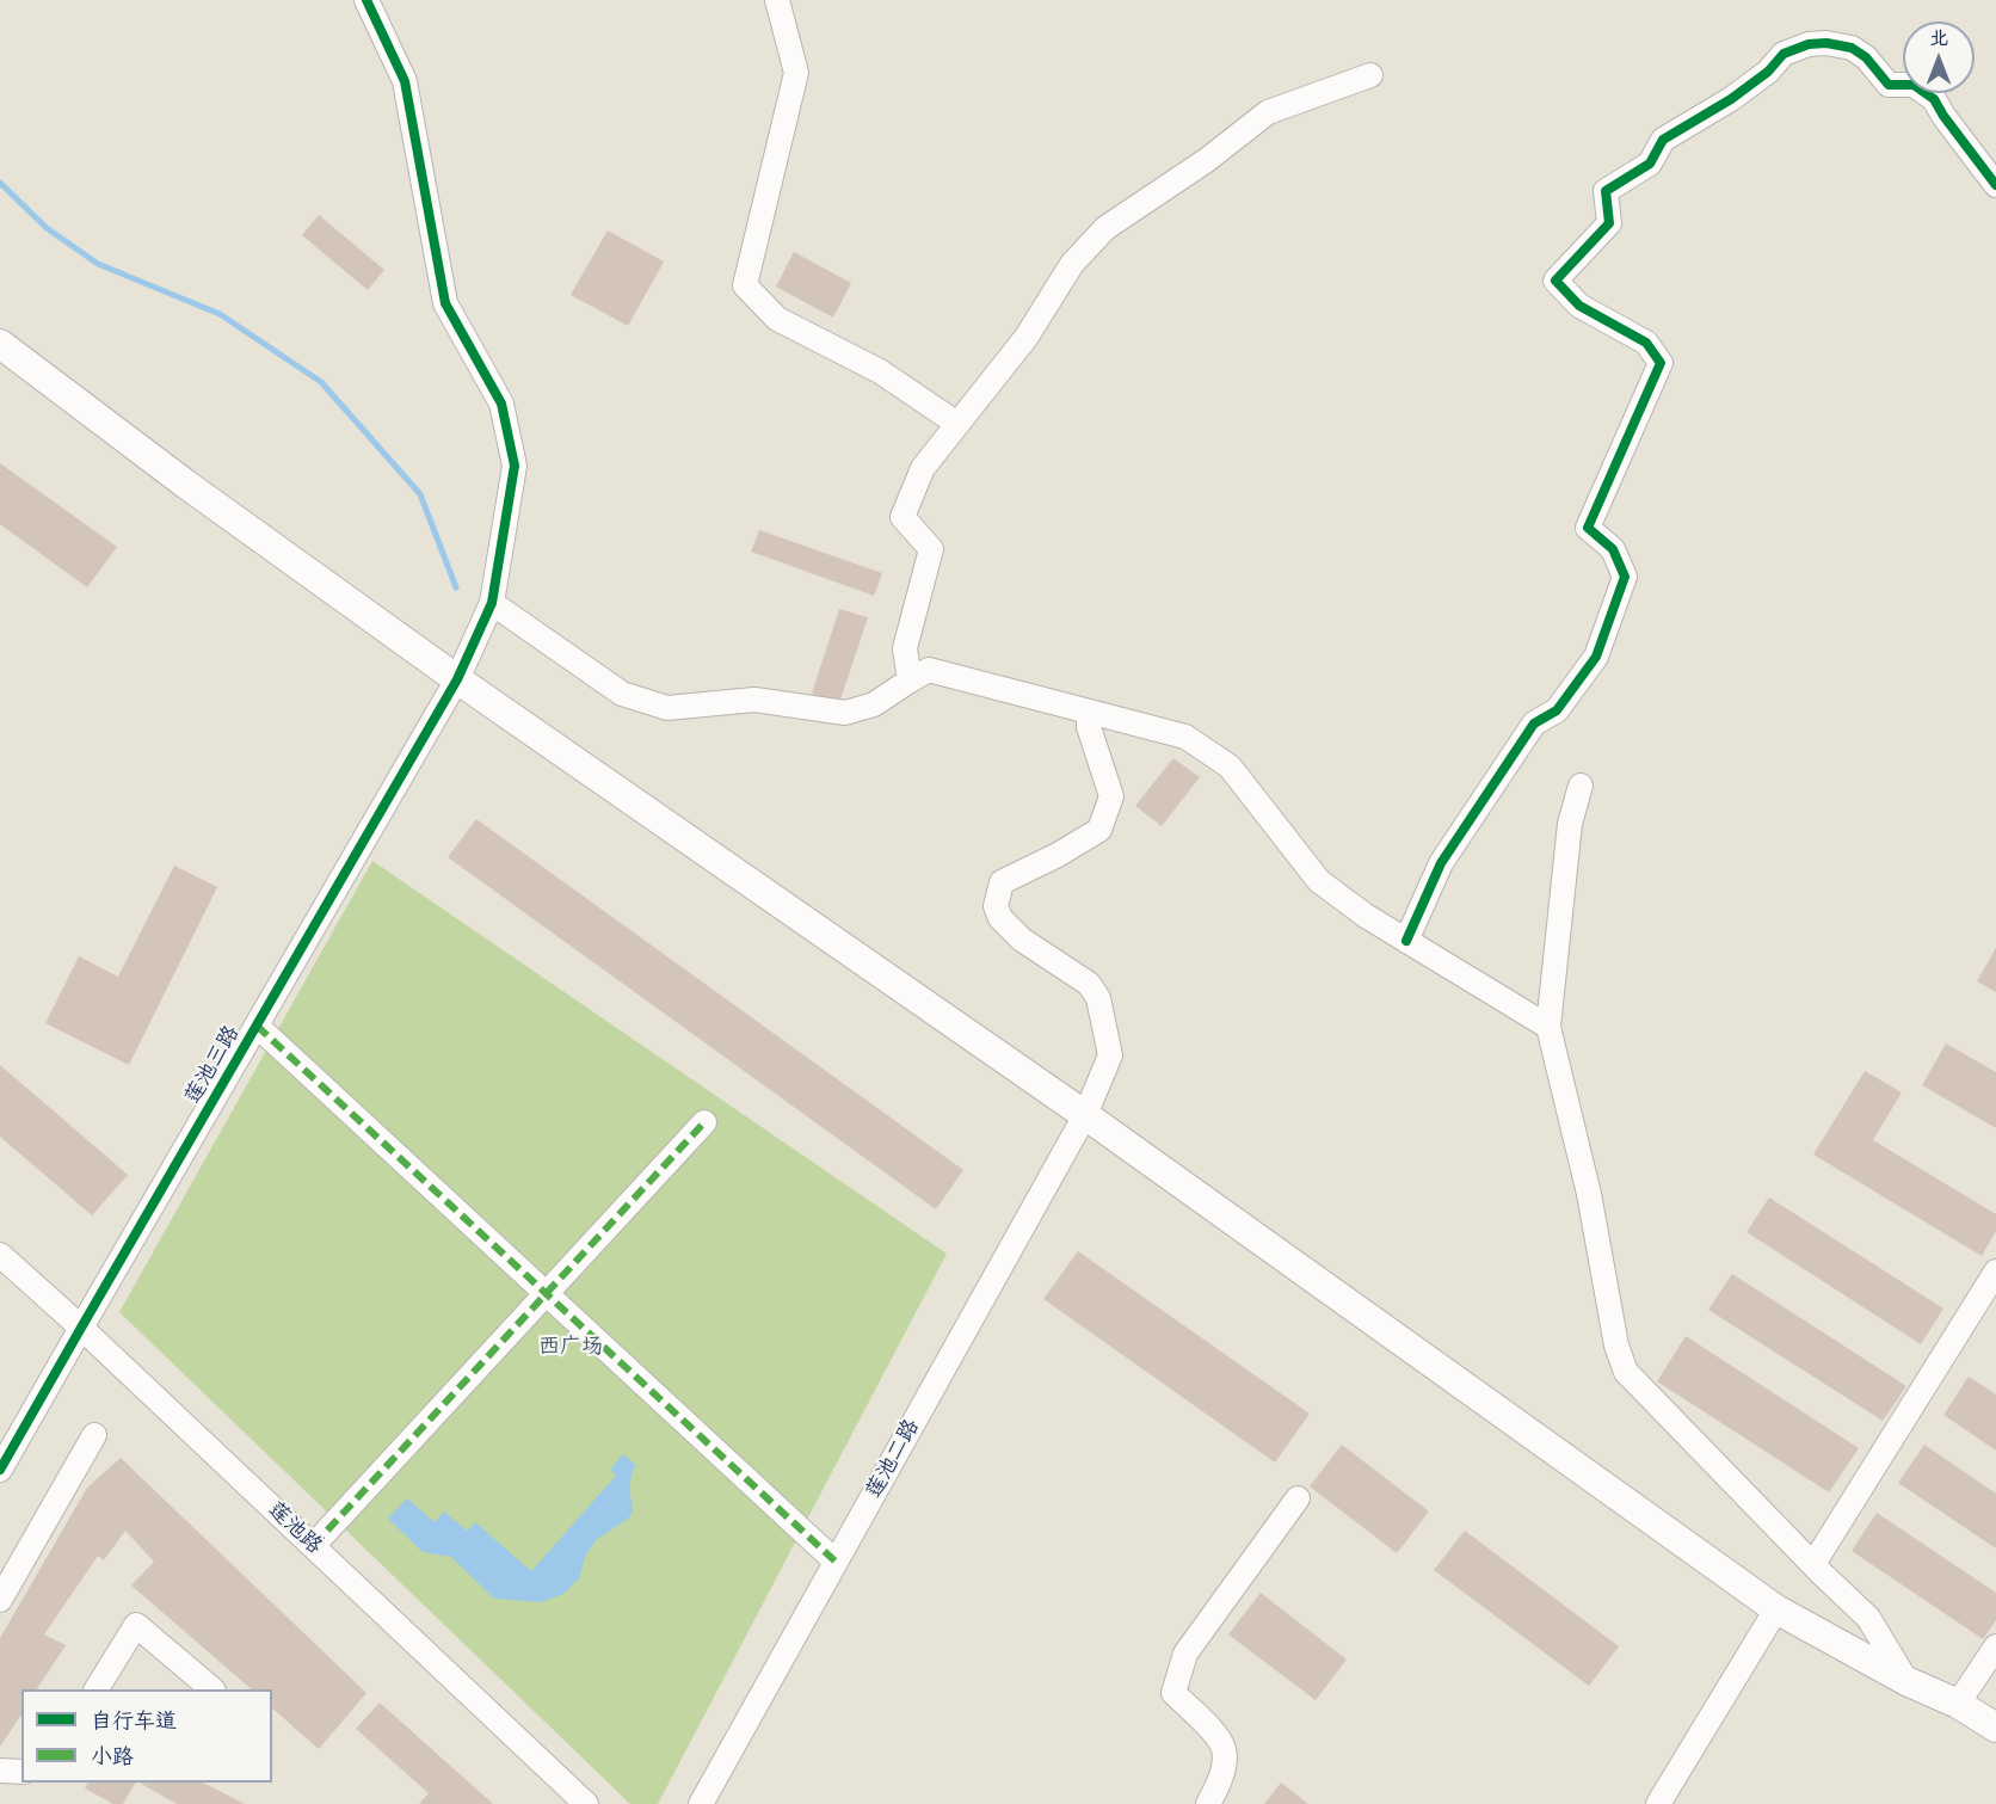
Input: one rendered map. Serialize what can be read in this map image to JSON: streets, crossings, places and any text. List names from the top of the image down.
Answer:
{
  "streets": {
    "street": ["莲池三路", "莲池二路", "莲池路"]
  },
  "crossings": [
    ["莲池三路", "莲池路"]
  ],
  "parks": ["西广场"],
  "legend": ["自行车道", "小路"],
  "north": "top"
}
